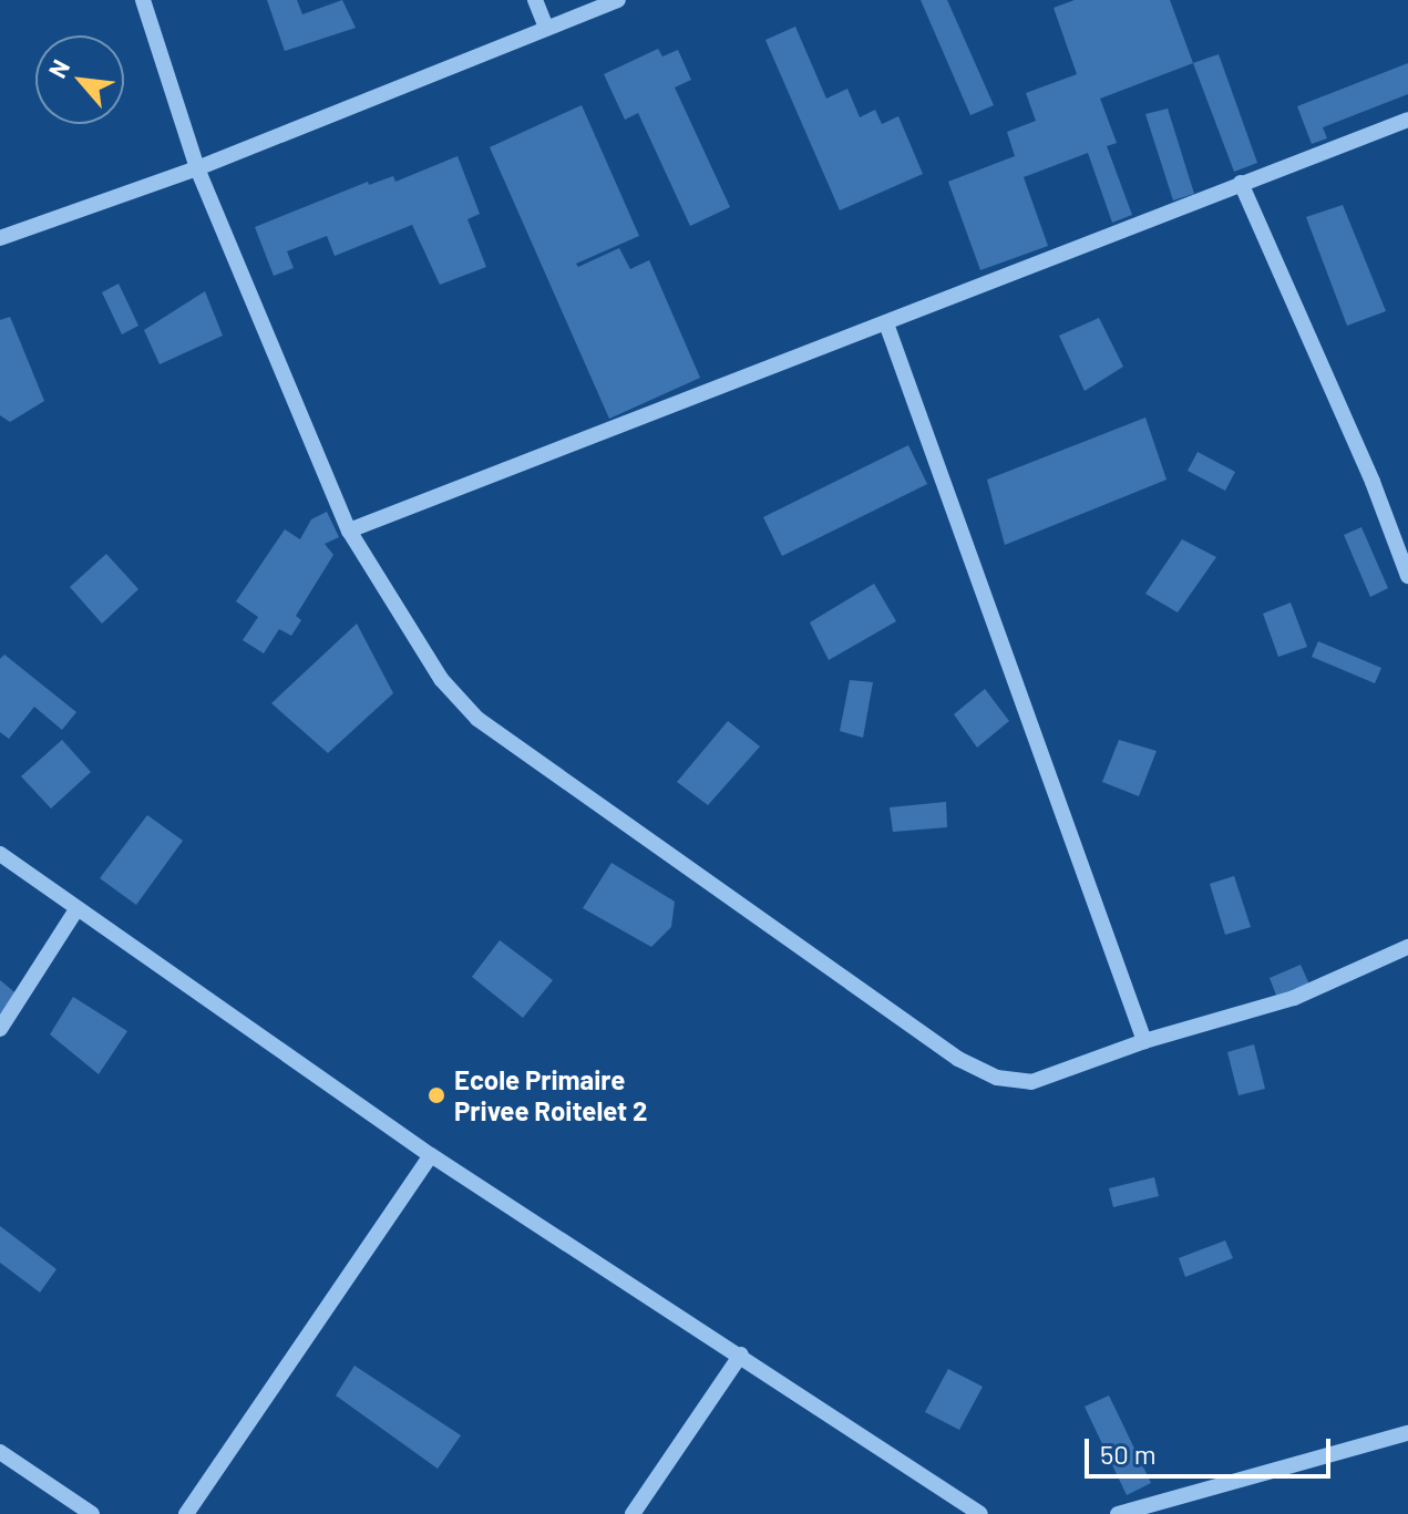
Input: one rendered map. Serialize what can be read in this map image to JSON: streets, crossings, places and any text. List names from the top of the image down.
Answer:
{
  "places": ["Ecole Primaire Privee Roitelet 2"],
  "scale_bar": "50 m",
  "north": "top left"
}
